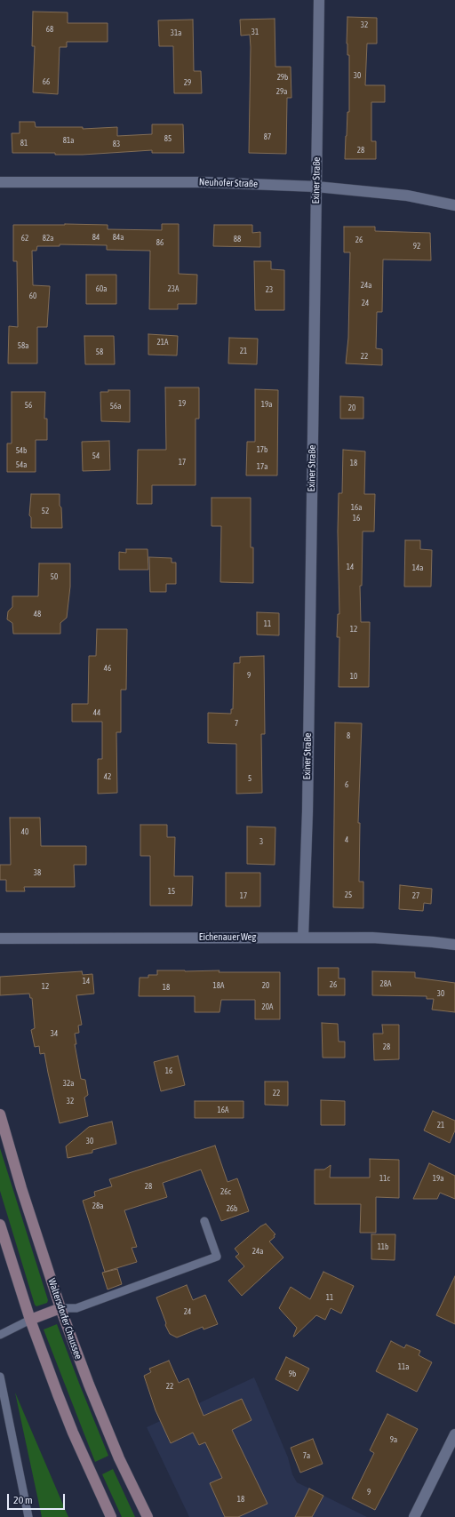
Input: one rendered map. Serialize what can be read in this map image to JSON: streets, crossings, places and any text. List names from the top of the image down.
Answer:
{
  "streets": {
    "main road": ["Waltersdorfer Chaussee"],
    "street": ["Exiner Straße", "Neuhofer Straße", "Eichenauer Weg"]
  },
  "crossings": [
    ["Exiner Straße", "Neuhofer Straße"],
    ["Exiner Straße", "Eichenauer Weg"]
  ],
  "house_numbers": [
    "32",
    "68",
    "31",
    "31a",
    "30",
    "29b",
    "66",
    "29",
    "29a",
    "87",
    "85",
    "81a",
    "81",
    "83",
    "28",
    "84",
    "84a",
    "62",
    "82a",
    "88",
    "26",
    "86",
    "92",
    "24a",
    "60a",
    "23A",
    "23",
    "60",
    "24",
    "21A",
    "58a",
    "21",
    "58",
    "22",
    "19",
    "19a",
    "56",
    "56a",
    "20",
    "17b",
    "54b",
    "54",
    "17",
    "18",
    "54a",
    "17a",
    "16a",
    "52",
    "16",
    "14",
    "14a",
    "50",
    "48",
    "11",
    "12",
    "46",
    "9",
    "10",
    "44",
    "7",
    "8",
    "42",
    "5",
    "6",
    "40",
    "4",
    "3",
    "38",
    "15",
    "25",
    "17",
    "27",
    "14",
    "28A",
    "26",
    "18A",
    "20",
    "12",
    "18",
    "30",
    "20A",
    "34",
    "28",
    "16",
    "32a",
    "22",
    "32",
    "16A",
    "21",
    "30",
    "11c",
    "19a",
    "28",
    "26c",
    "28a",
    "26b",
    "11b",
    "24a",
    "11",
    "24",
    "11a",
    "9b",
    "22",
    "9a",
    "7a",
    "9",
    "18"
  ],
  "scale_bar": "20 m"
}
